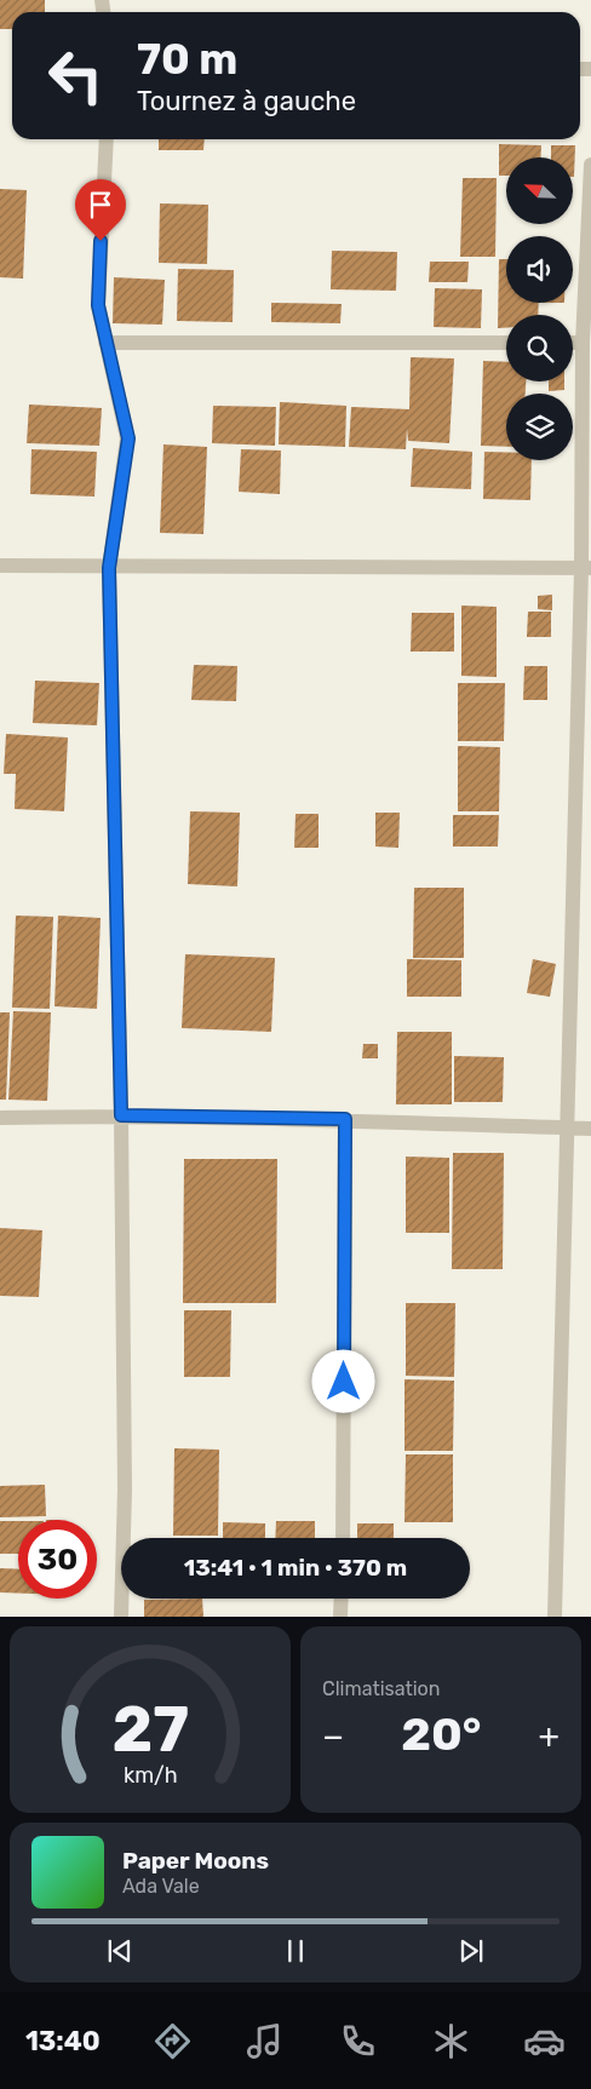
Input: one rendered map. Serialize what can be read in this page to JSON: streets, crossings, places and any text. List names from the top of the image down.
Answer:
{
  "north": "top left",
  "page": {
    "turn": ["70 m", "Tournez à gauche"],
    "limit": "30",
    "trip": "13:41 · 1 min · 370 m",
    "tile": "Climatisation",
    "heat": ["−", "20°", "+"],
    "song": ["Paper Moons", "Ada Vale"],
    "tabs": "13:40",
    "gauge": ["27", "km/h"]
  }
}
